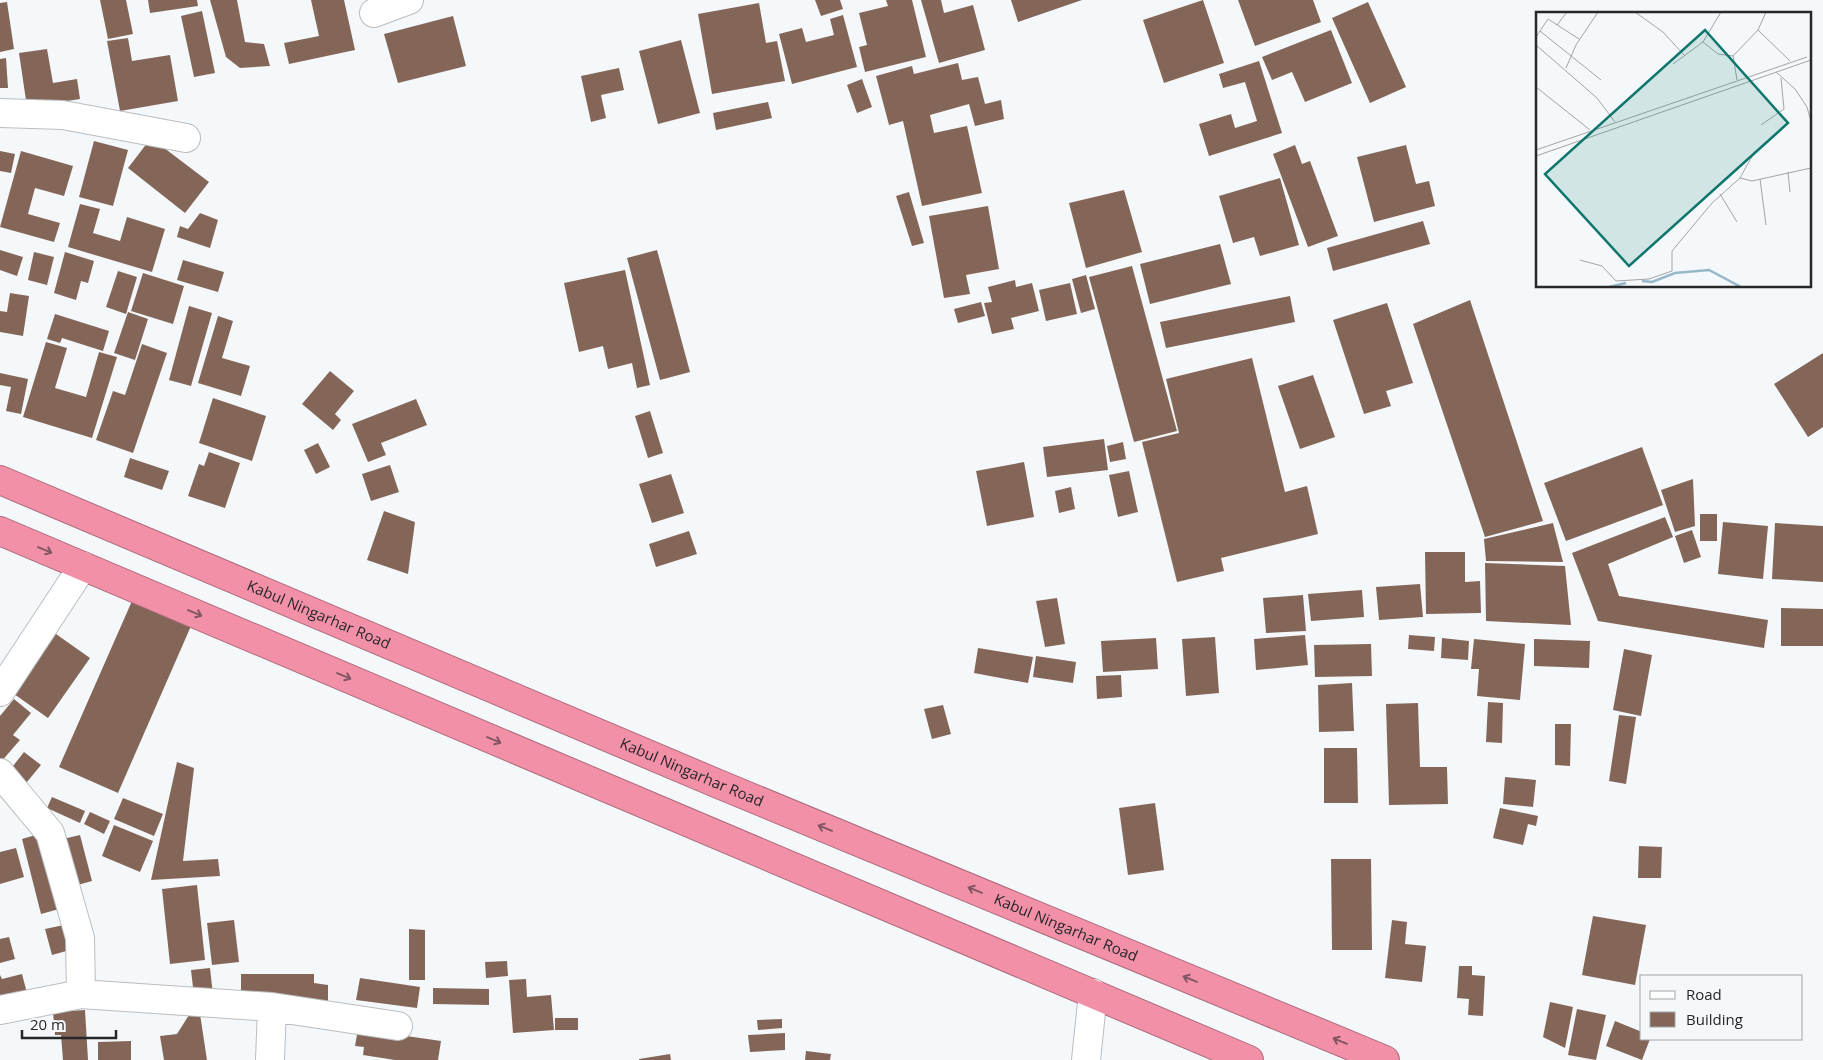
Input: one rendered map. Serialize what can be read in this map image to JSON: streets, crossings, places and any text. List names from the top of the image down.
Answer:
{
  "streets": {
    "highway": ["Kabul Ningarhar Road"]
  },
  "legend": ["Road", "Building"],
  "scale_bar": "20 m"
}
